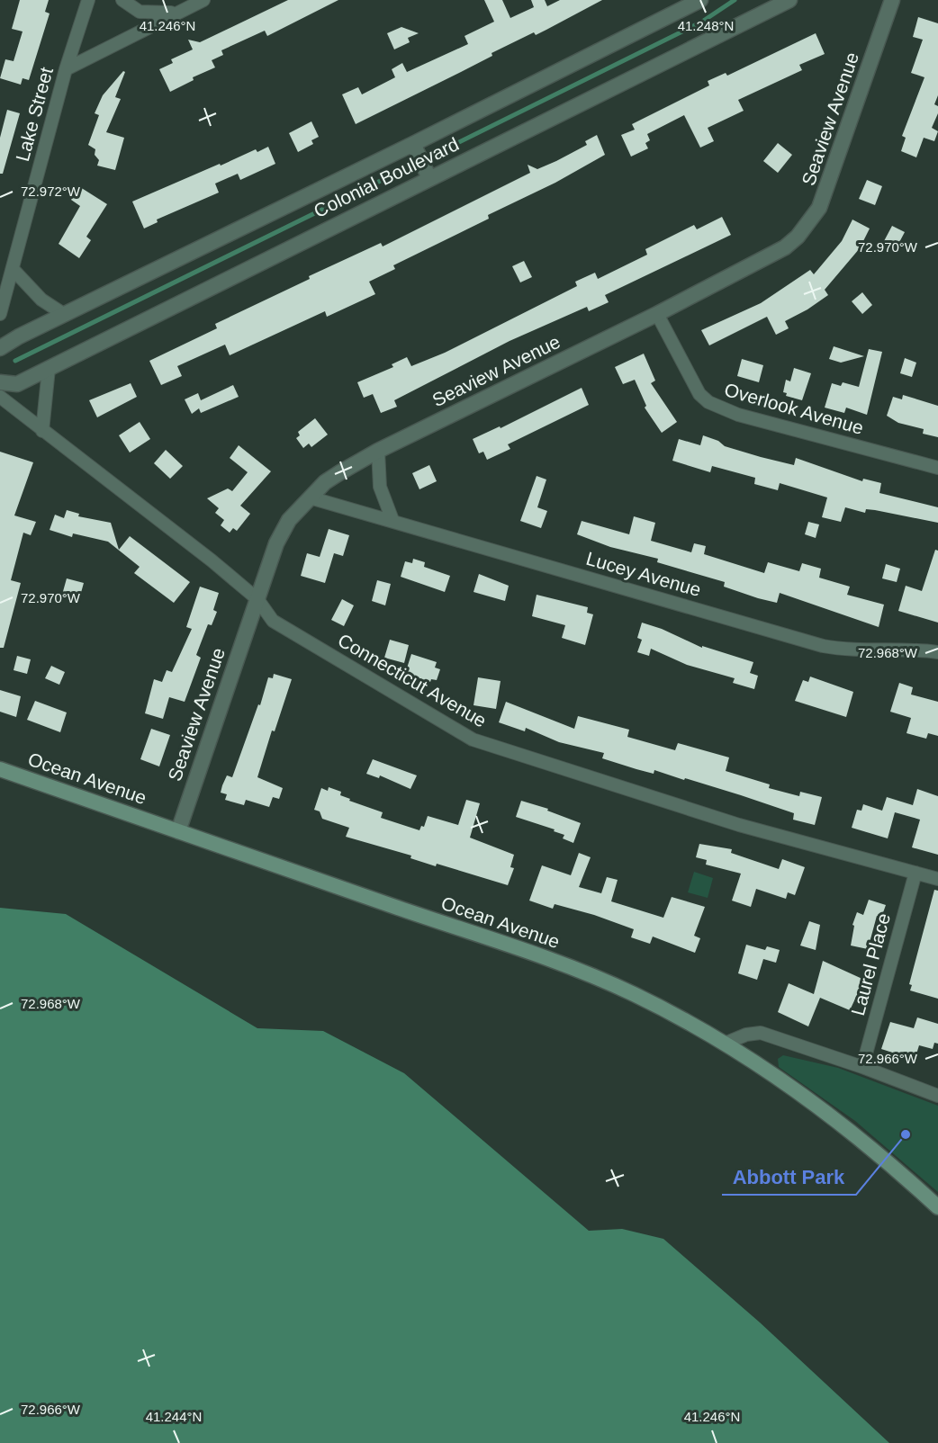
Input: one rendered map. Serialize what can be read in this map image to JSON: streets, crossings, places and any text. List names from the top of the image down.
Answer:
{
  "streets": {
    "main road": ["Ocean Avenue"],
    "street": [
      "Lake Street",
      "Seaview Avenue",
      "Colonial Boulevard",
      "Overlook Avenue",
      "Lucey Avenue",
      "Connecticut Avenue",
      "Laurel Place"
    ]
  },
  "crossings": [
    ["Seaview Avenue", "Overlook Avenue"],
    ["Seaview Avenue", "Lucey Avenue"],
    ["Seaview Avenue", "Connecticut Avenue"],
    ["Seaview Avenue", "Ocean Avenue"],
    ["Connecticut Avenue", "Laurel Place"]
  ],
  "places": ["Abbott Park"],
  "coordinates": [
    "41.246°N",
    "41.248°N",
    "72.972°W",
    "72.970°W",
    "72.968°W",
    "72.966°W",
    "41.244°N"
  ]
}
